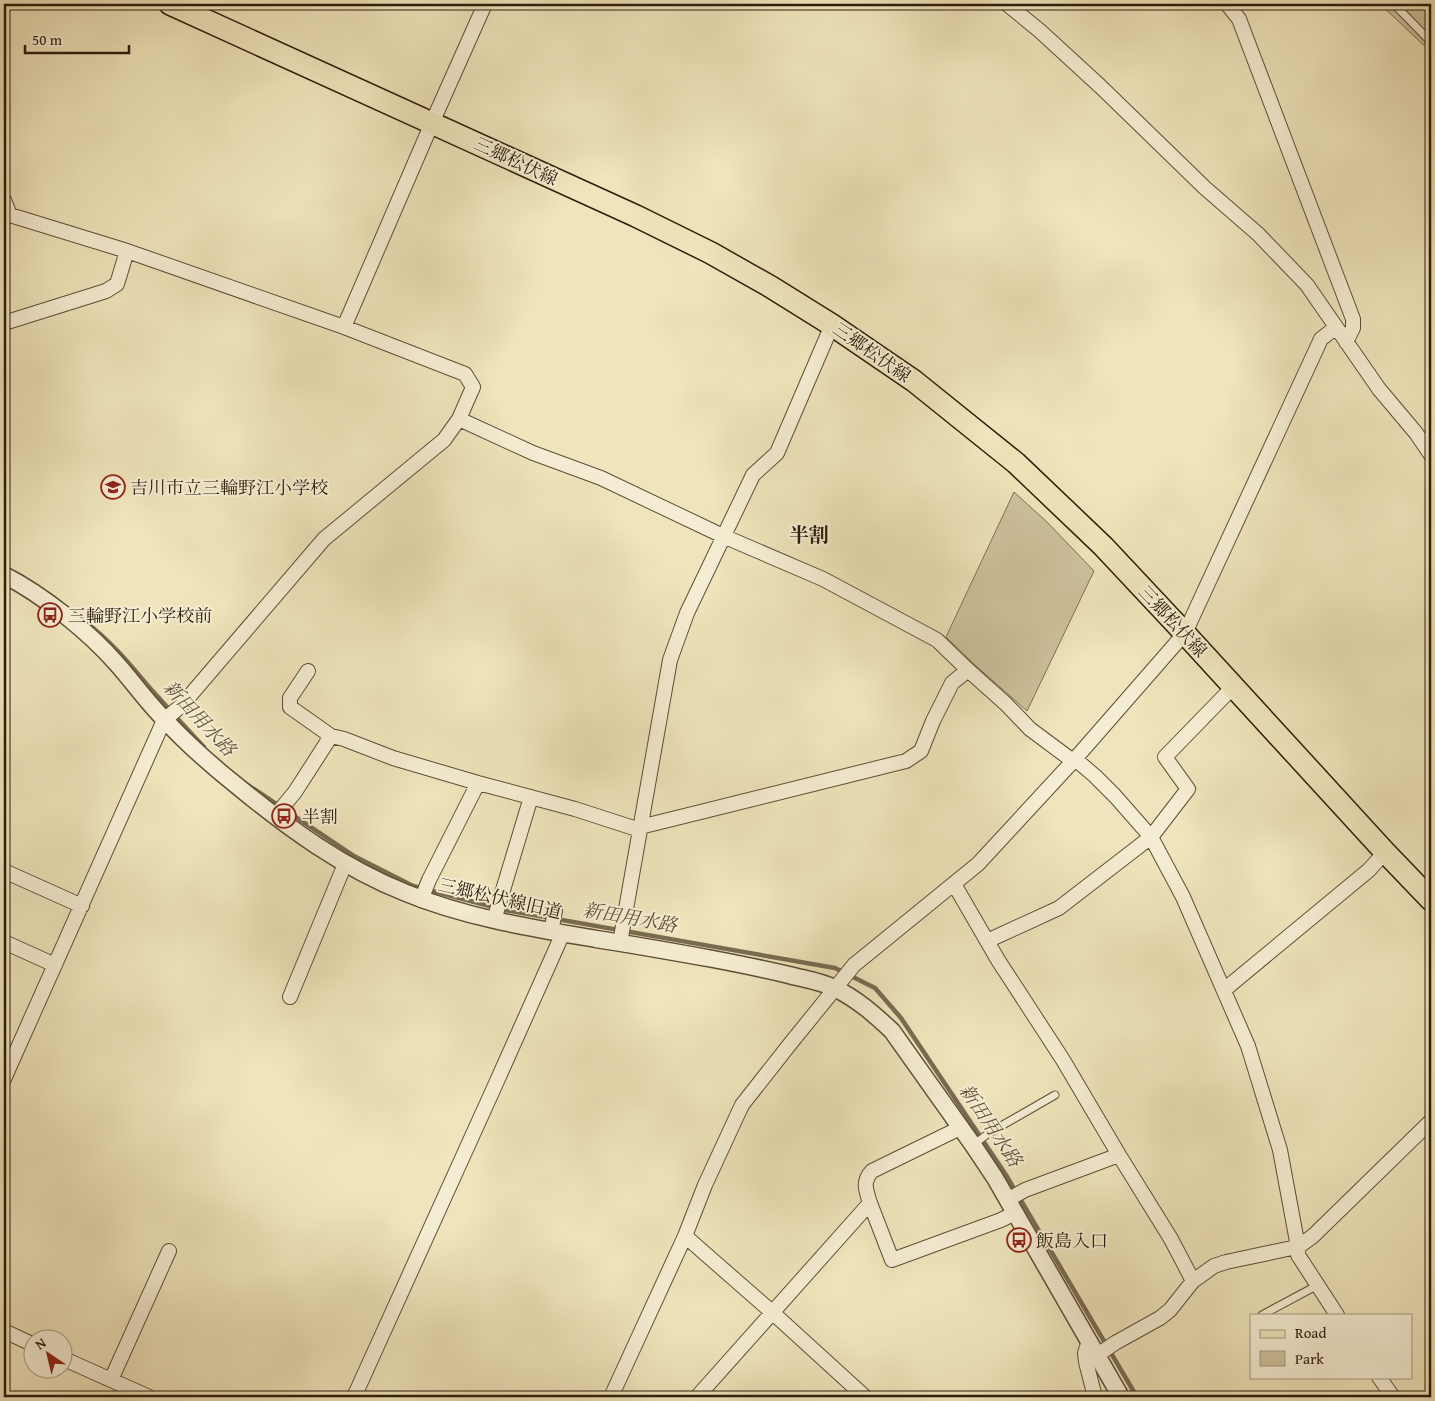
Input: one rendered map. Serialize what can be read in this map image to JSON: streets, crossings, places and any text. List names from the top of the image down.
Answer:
{
  "streets": {
    "main road": ["三郷松伏線"],
    "street": ["三郷松伏線旧道"]
  },
  "districts": ["半割"],
  "water": ["新田用水路"],
  "places": {
    "school or university": ["吉川市立三輪野江小学校"],
    "bus stop": ["三輪野江小学校前", "半割", "飯島入口"]
  },
  "legend": ["Road", "Park"],
  "scale_bar": "50 m",
  "north": "top left"
}
